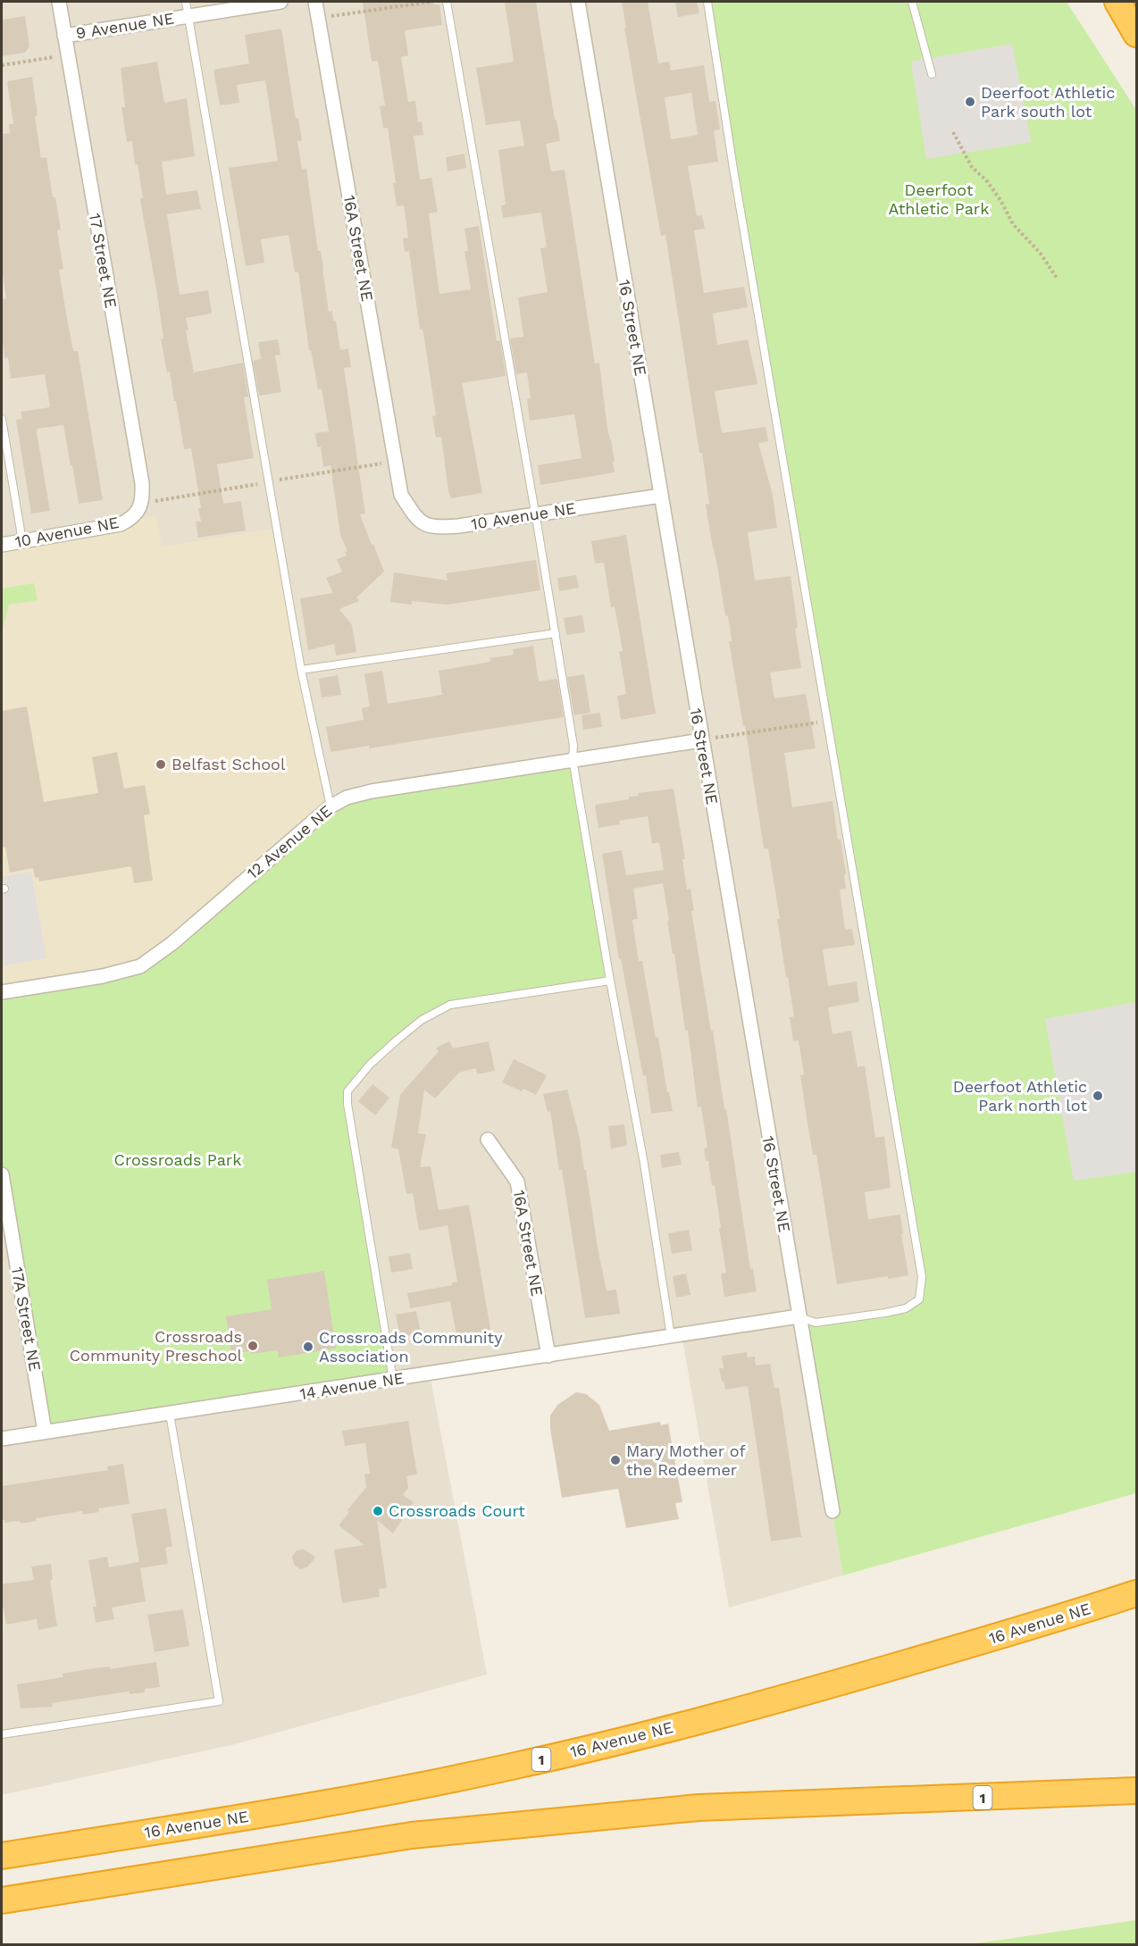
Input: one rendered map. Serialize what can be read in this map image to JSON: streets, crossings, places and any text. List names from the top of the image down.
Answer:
{
  "streets": {
    "highway": ["16 Avenue NE", "1"],
    "street": [
      "9 Avenue NE",
      "16A Street NE",
      "17 Street NE",
      "16 Street NE",
      "10 Avenue NE",
      "12 Avenue NE",
      "17A Street NE",
      "14 Avenue NE"
    ]
  },
  "crossings": [
    ["9 Avenue NE", "17 Street NE"],
    ["16A Street NE", "10 Avenue NE"],
    ["16A Street NE", "14 Avenue NE"],
    ["17 Street NE", "10 Avenue NE"],
    ["16 Street NE", "10 Avenue NE"],
    ["16 Street NE", "12 Avenue NE"],
    ["16 Street NE", "14 Avenue NE"],
    ["17A Street NE", "14 Avenue NE"]
  ],
  "parks": ["Deerfoot Athletic Park", "Crossroads Park"],
  "places": [
    "Deerfoot Athletic Park south lot",
    "Belfast School",
    "Deerfoot Athletic Park north lot",
    "Crossroads Community Preschool",
    "Crossroads Community Association",
    "Mary Mother of the Redeemer",
    "Crossroads Court"
  ]
}
